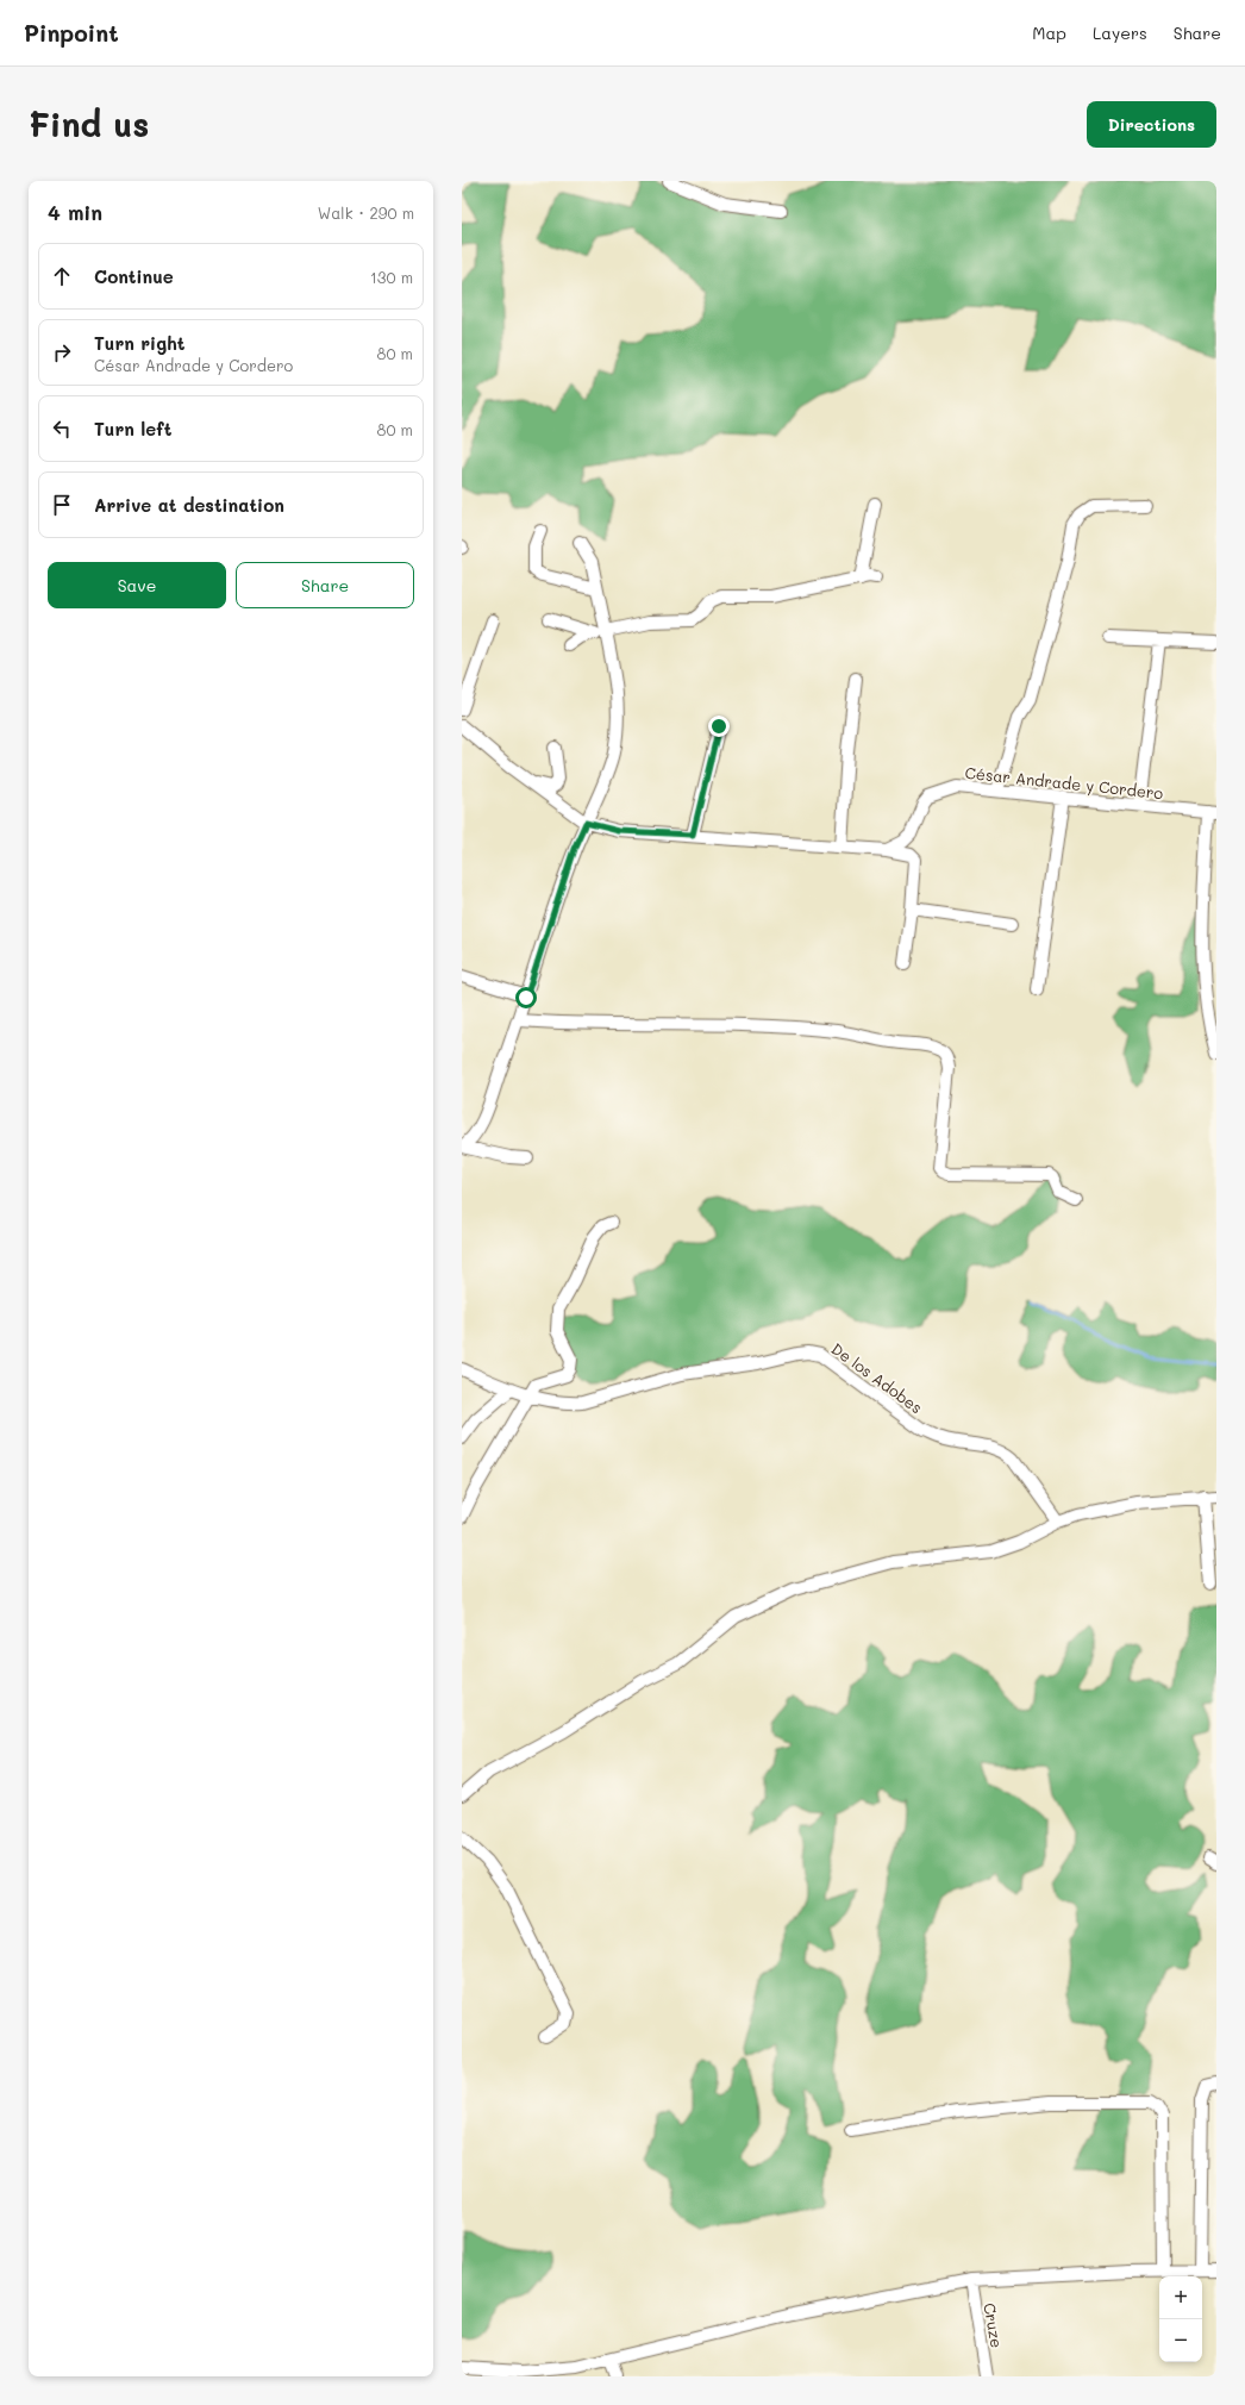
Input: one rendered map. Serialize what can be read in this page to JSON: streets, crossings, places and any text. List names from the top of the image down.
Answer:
{
  "streets": {
    "street": ["César Andrade y Cordero", "De los Adobes", "Cruze"]
  },
  "page": {
    "header": "Pinpoint",
    "nav": ["Map", "Layers", "Share"],
    "buttons": [
      "Directions",
      ["Save", "Share"]
    ],
    "title": "Find us",
    "heading": ["4 min", "Walk · 290 m"],
    "list": [
      ["Continue", "130 m"],
      ["Turn right", "César Andrade y Cordero", "80 m"],
      ["Turn left", "80 m"],
      "Arrive at destination"
    ],
    "map_buttons": ["+", "−"]
  }
}
